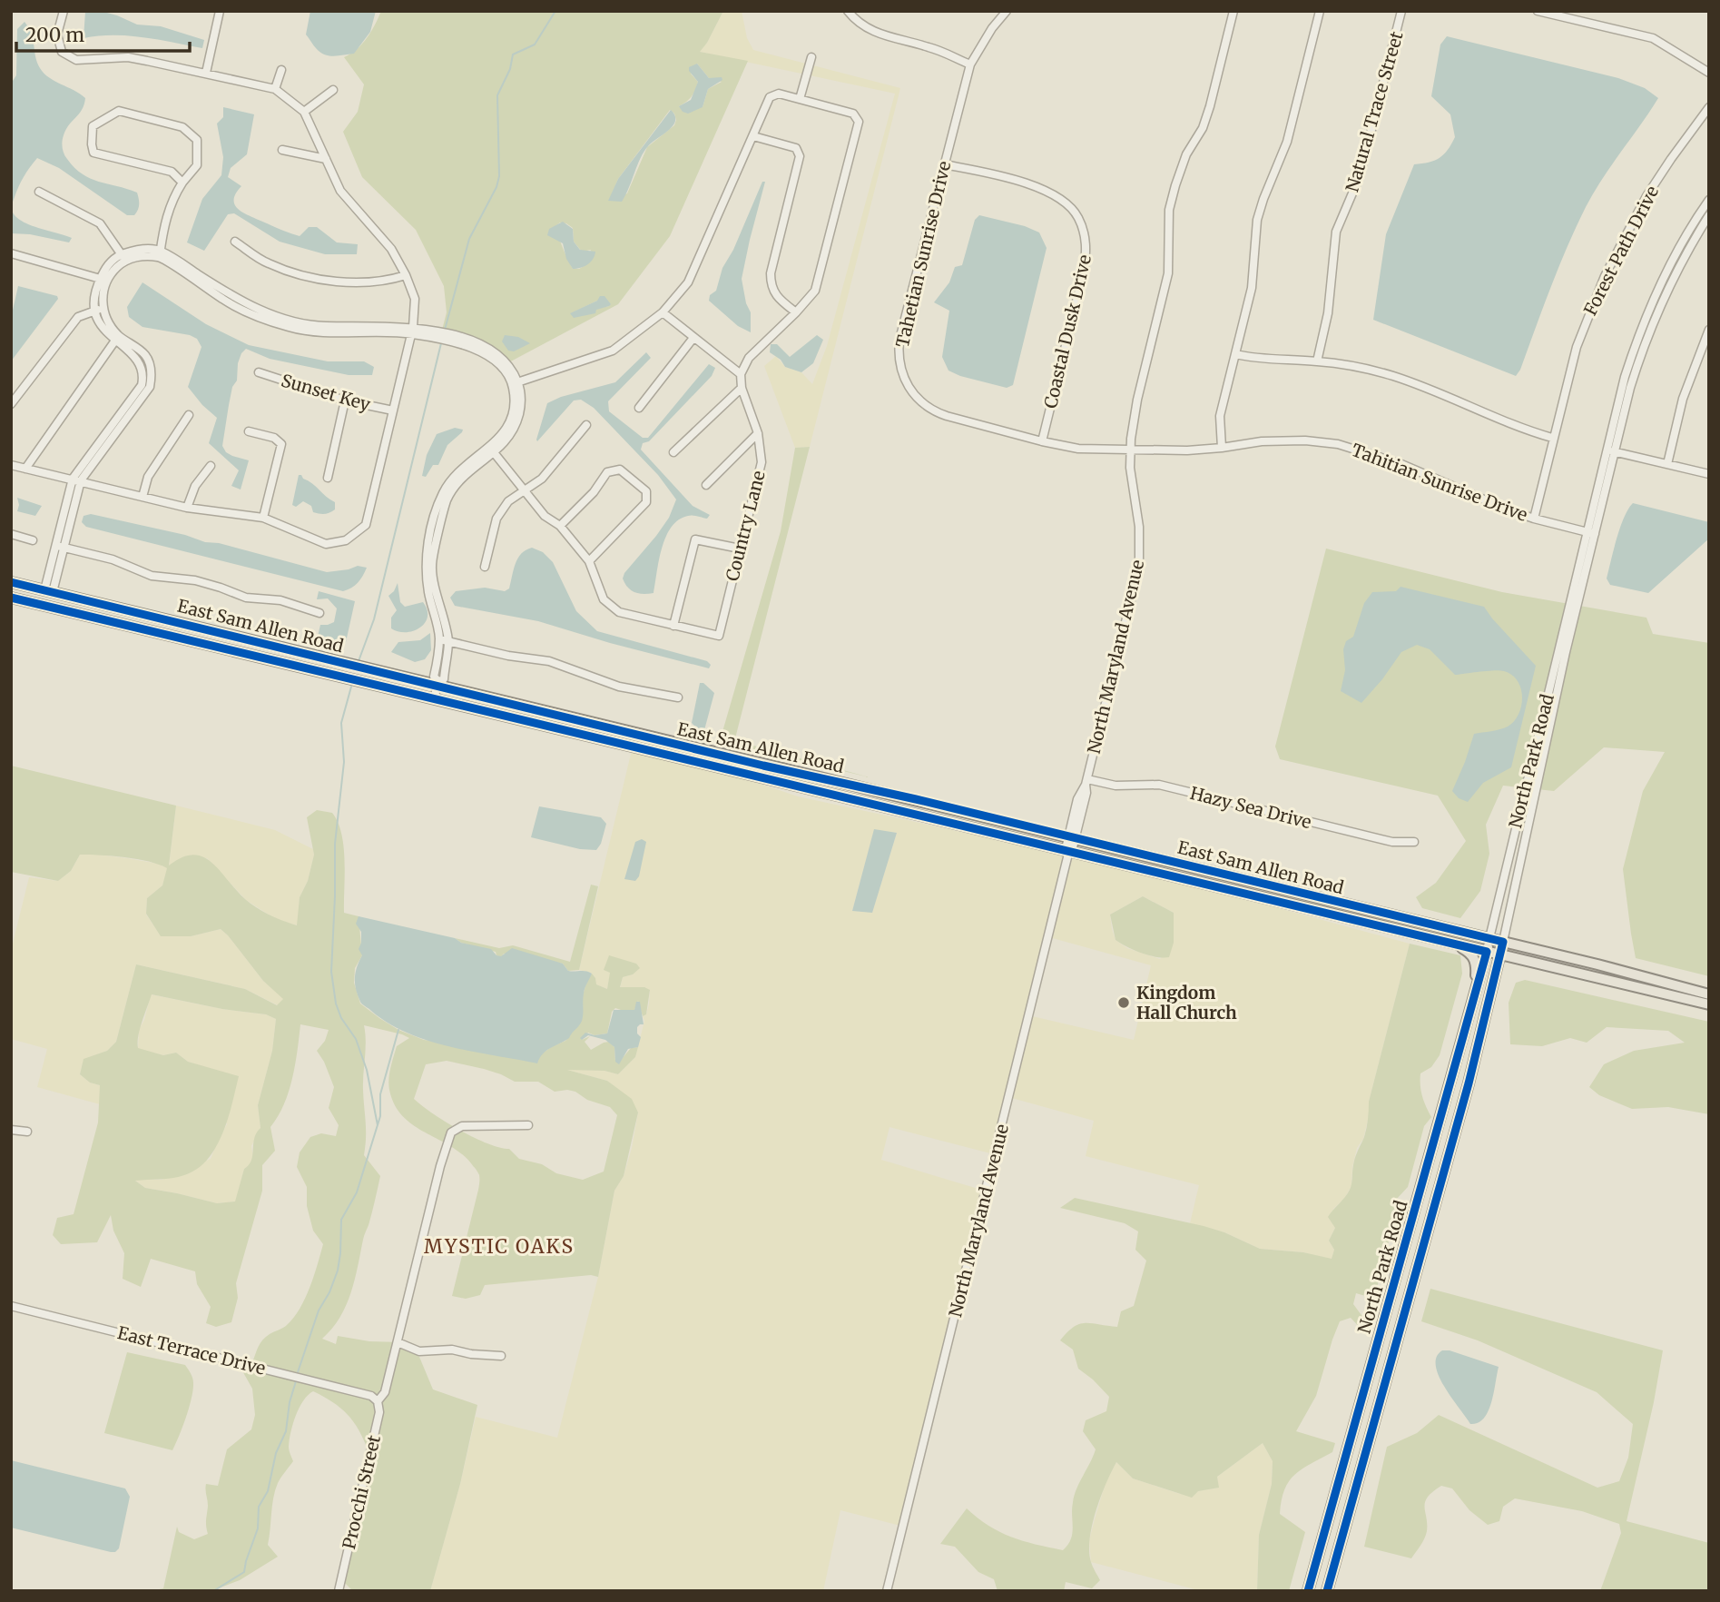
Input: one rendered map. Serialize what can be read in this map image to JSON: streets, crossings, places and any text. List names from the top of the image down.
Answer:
{
  "streets": {
    "main road": ["East Sam Allen Road", "North Park Road"],
    "street": [
      "Natural Trace Street",
      "Forest Path Drive",
      "Tahetian Sunrise Drive",
      "Coastal Dusk Drive",
      "Sunset Key",
      "Tahitian Sunrise Drive",
      "Country Lane",
      "North Maryland Avenue",
      "Hazy Sea Drive",
      "East Terrace Drive",
      "Procchi Street"
    ]
  },
  "crossings": [
    ["Forest Path Drive", "Tahitian Sunrise Drive"],
    ["Tahetian Sunrise Drive", "Coastal Dusk Drive"],
    ["Tahetian Sunrise Drive", "Tahitian Sunrise Drive"],
    ["Tahetian Sunrise Drive", "North Maryland Avenue"],
    ["Tahitian Sunrise Drive", "North Maryland Avenue"],
    ["Tahitian Sunrise Drive", "North Park Road"],
    ["East Sam Allen Road", "North Maryland Avenue"],
    ["East Sam Allen Road", "North Park Road"],
    ["North Maryland Avenue", "Hazy Sea Drive"],
    ["East Terrace Drive", "Procchi Street"]
  ],
  "districts": ["MYSTIC OAKS"],
  "places": ["Kingdom Hall Church"],
  "scale_bar": "200 m"
}
